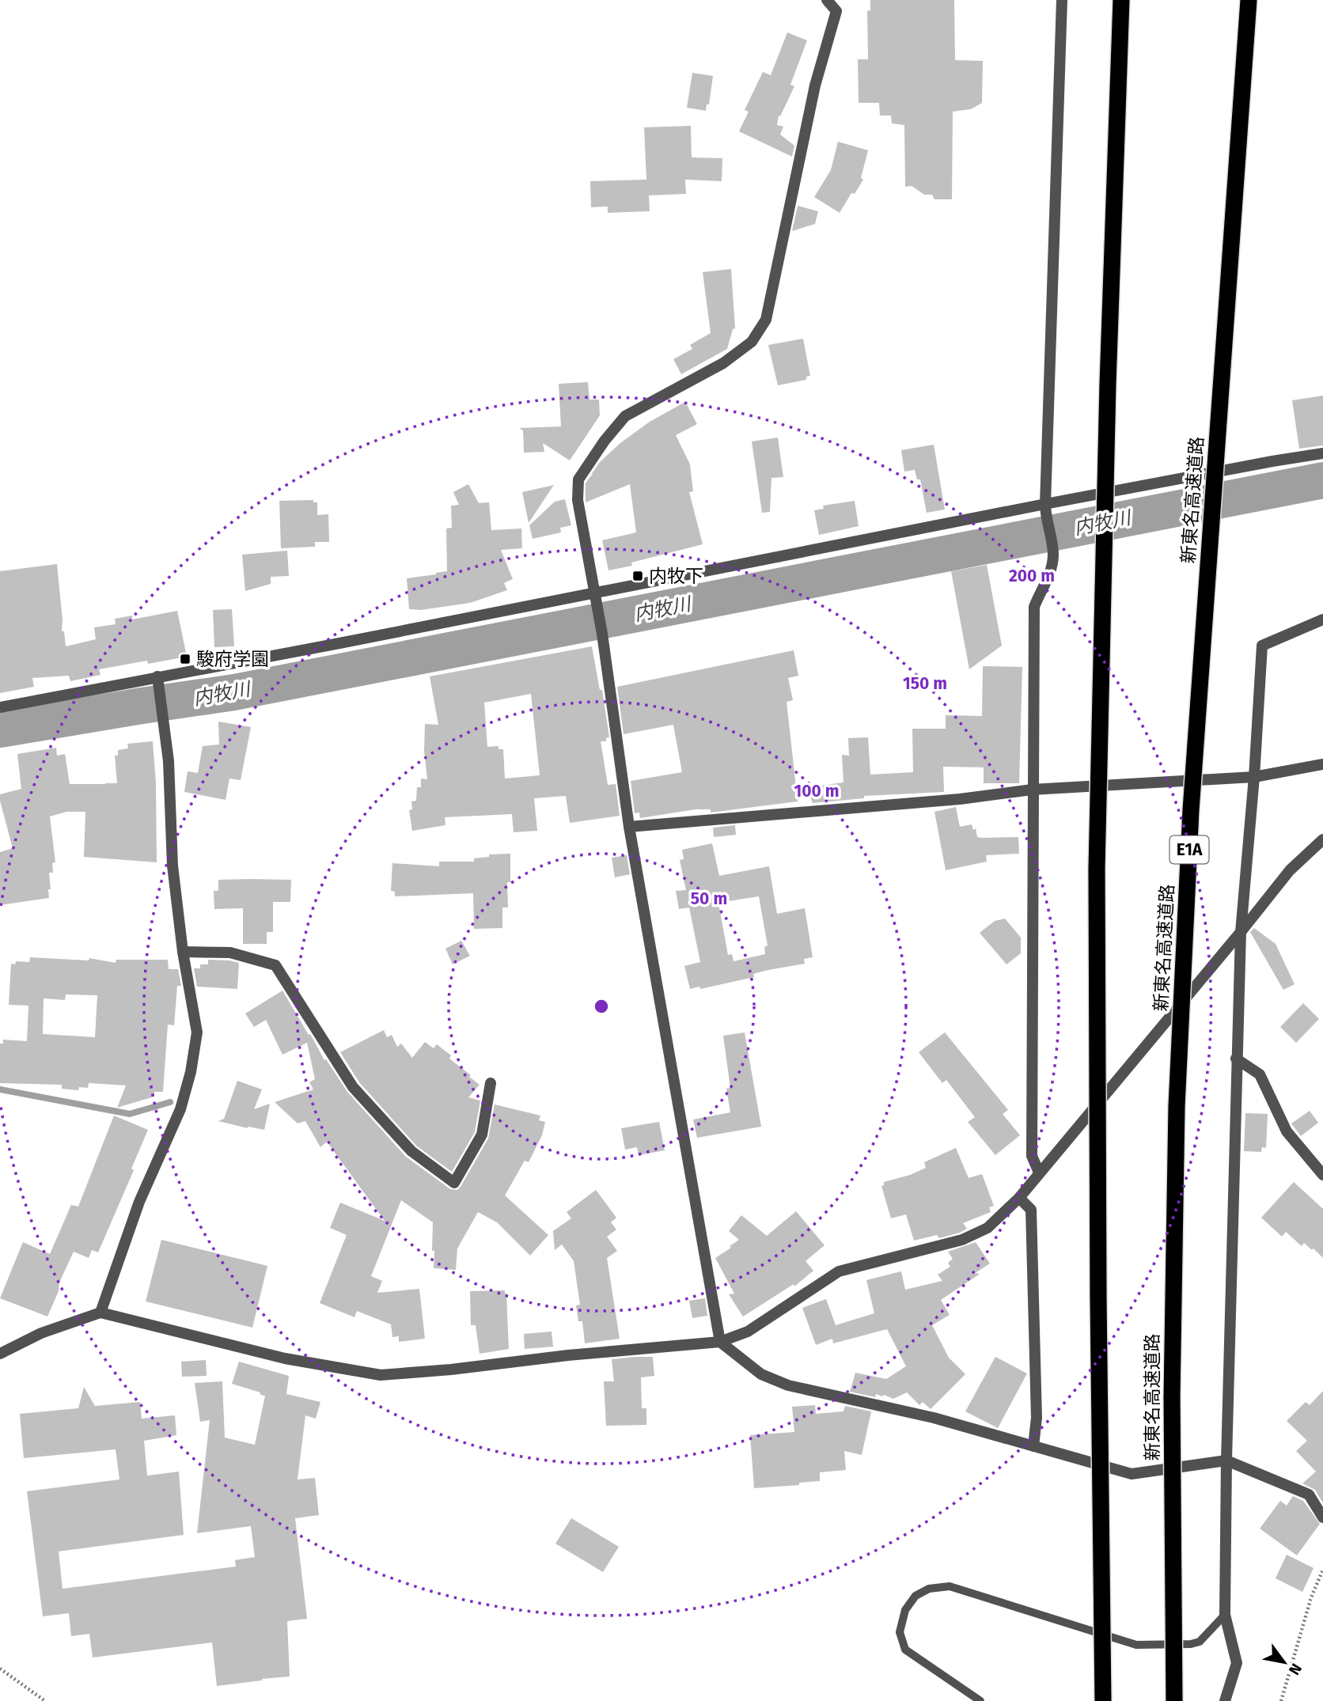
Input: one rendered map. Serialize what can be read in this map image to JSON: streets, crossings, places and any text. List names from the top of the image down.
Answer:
{
  "streets": {
    "highway": ["新東名高速道路", "E1A"]
  },
  "water": ["内牧川"],
  "places": {
    "transit": ["内牧下", "駿府学園"]
  },
  "north": "bottom right",
  "rings": [
    "200 m",
    "150 m",
    "100 m",
    "50 m"
  ]
}
